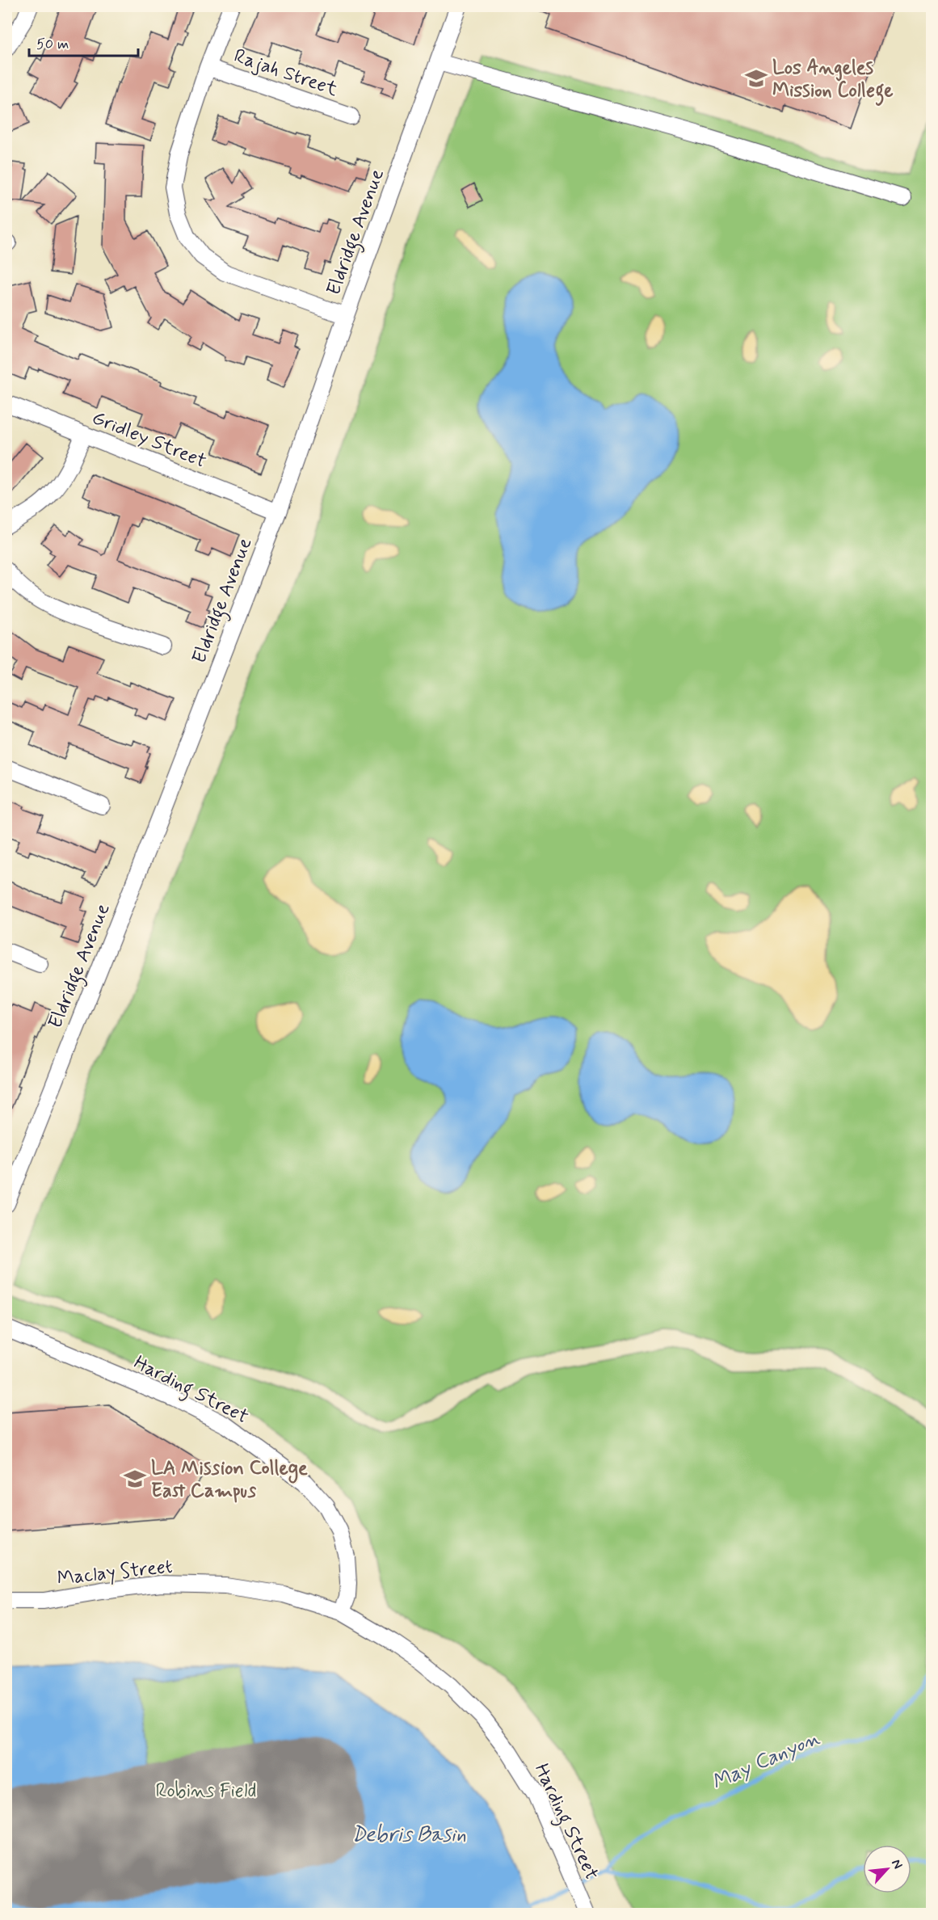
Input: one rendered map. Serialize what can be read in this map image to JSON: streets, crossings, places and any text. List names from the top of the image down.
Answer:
{
  "streets": {
    "street": [
      "Rajah Street",
      "Eldridge Avenue",
      "Gridley Street",
      "Harding Street",
      "Maclay Street"
    ]
  },
  "crossings": [
    ["Eldridge Avenue", "Gridley Street"],
    ["Harding Street", "Maclay Street"]
  ],
  "water": ["May Canyon", "Debris Basin"],
  "parks": ["Robins Field"],
  "places": {
    "school or university": ["Los Angeles Mission College", "LA Mission College East Campus"]
  },
  "scale_bar": "50 m",
  "north": "top right"
}
